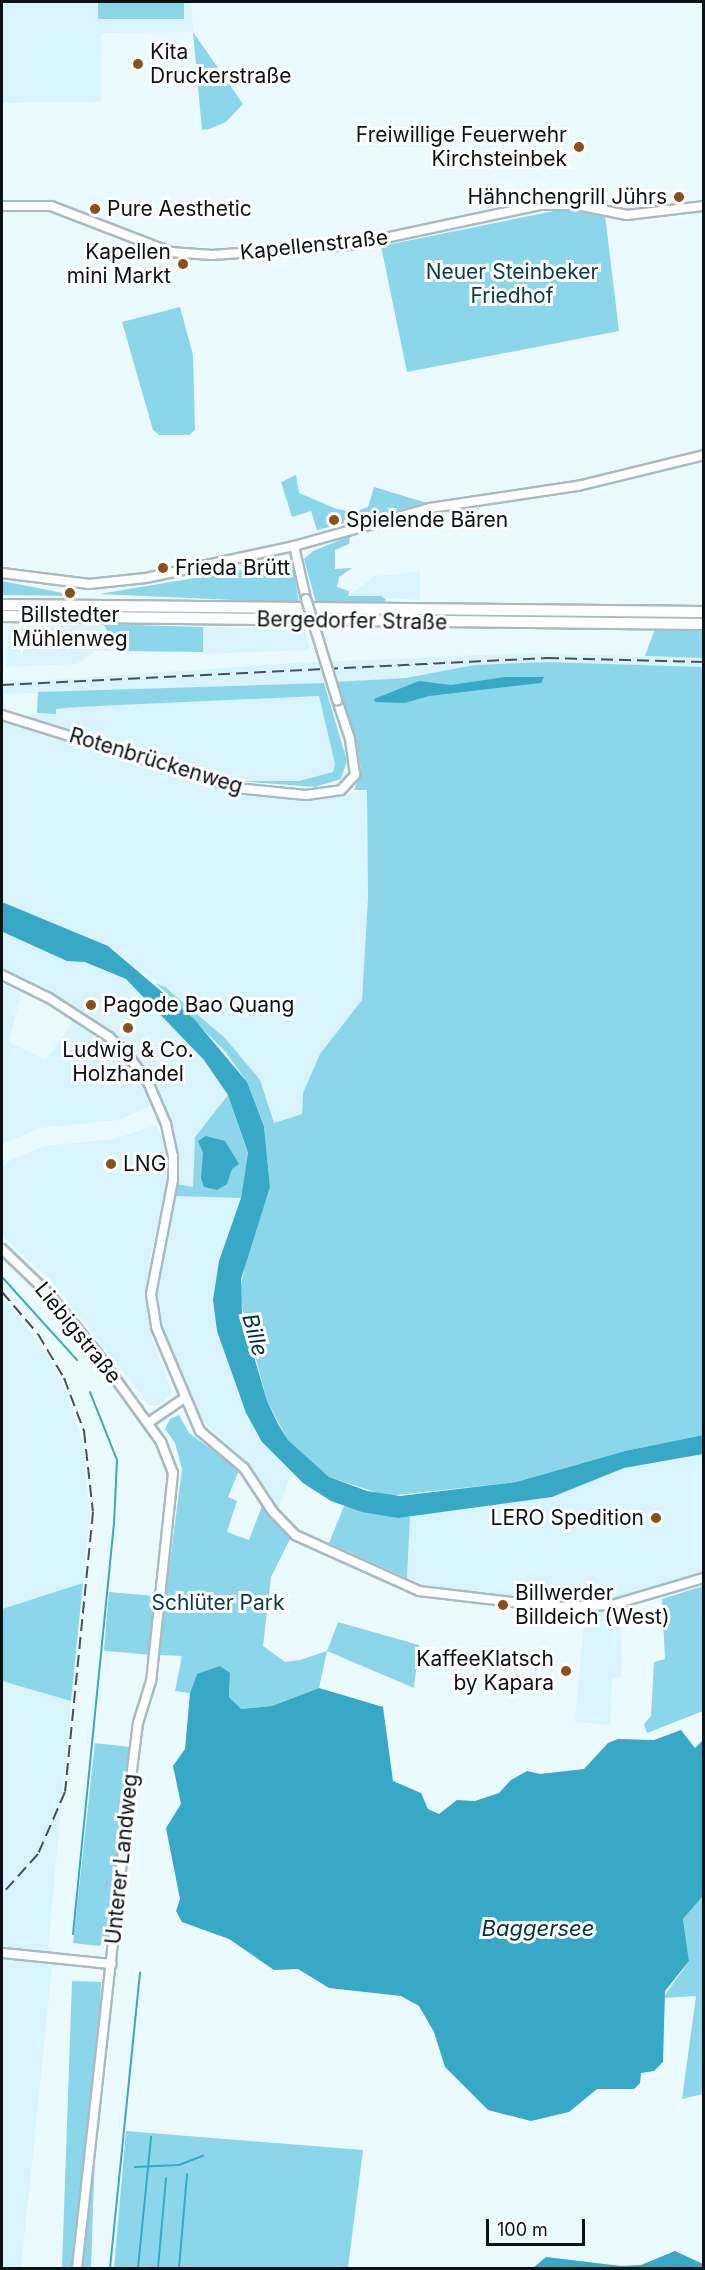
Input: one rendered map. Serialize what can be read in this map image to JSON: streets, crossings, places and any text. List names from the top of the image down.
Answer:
{
  "streets": {
    "highway": ["Bergedorfer Straße"],
    "street": [
      "Kapellenstraße",
      "Rotenbrückenweg",
      "Liebigstraße",
      "Unterer Landweg"
    ]
  },
  "crossings": [
    ["Liebigstraße", "Unterer Landweg"]
  ],
  "water": ["Bille", "Baggersee"],
  "parks": ["Neuer Steinbeker Friedhof", "Schlüter Park"],
  "places": [
    "Kita Druckerstraße",
    "Freiwillige Feuerwehr Kirchsteinbek",
    "Hähnchengrill Jührs",
    "Pure Aesthetic",
    "Kapellen mini Markt",
    "Spielende Bären",
    "Frieda Brütt",
    "Billstedter Mühlenweg",
    "Pagode Bao Quang",
    "Ludwig & Co. Holzhandel",
    "LNG",
    "LERO Spedition",
    "Billwerder Billdeich (West)",
    "KaffeeKlatsch by Kapara"
  ],
  "scale_bar": "100 m"
}
